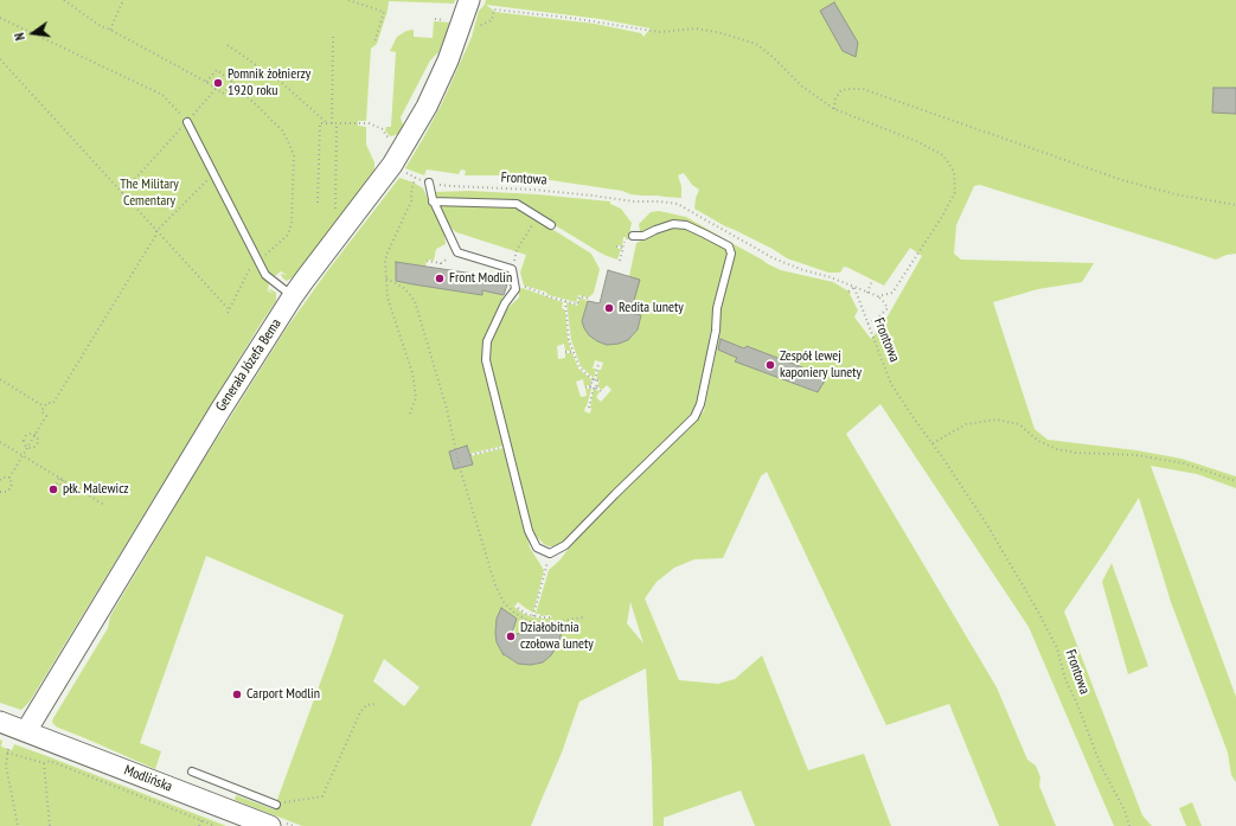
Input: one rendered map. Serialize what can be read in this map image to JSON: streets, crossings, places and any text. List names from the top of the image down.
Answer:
{
  "streets": {
    "street": ["Generała Józefa Bema", "Modlińska"],
    "path": ["Frontowa"]
  },
  "crossings": [
    ["Frontowa", "Generała Józefa Bema"],
    ["Generała Józefa Bema", "Modlińska"]
  ],
  "parks": ["The Military Cementary"],
  "places": [
    "Pomnik żołnierzy 1920 roku",
    "Front Modlin",
    "Redita lunety",
    "Zespół lewej kaponiery lunety",
    "płk. Malewicz",
    "Działobitnia czołowa lunety",
    "Carport Modlin"
  ],
  "north": "left"
}
